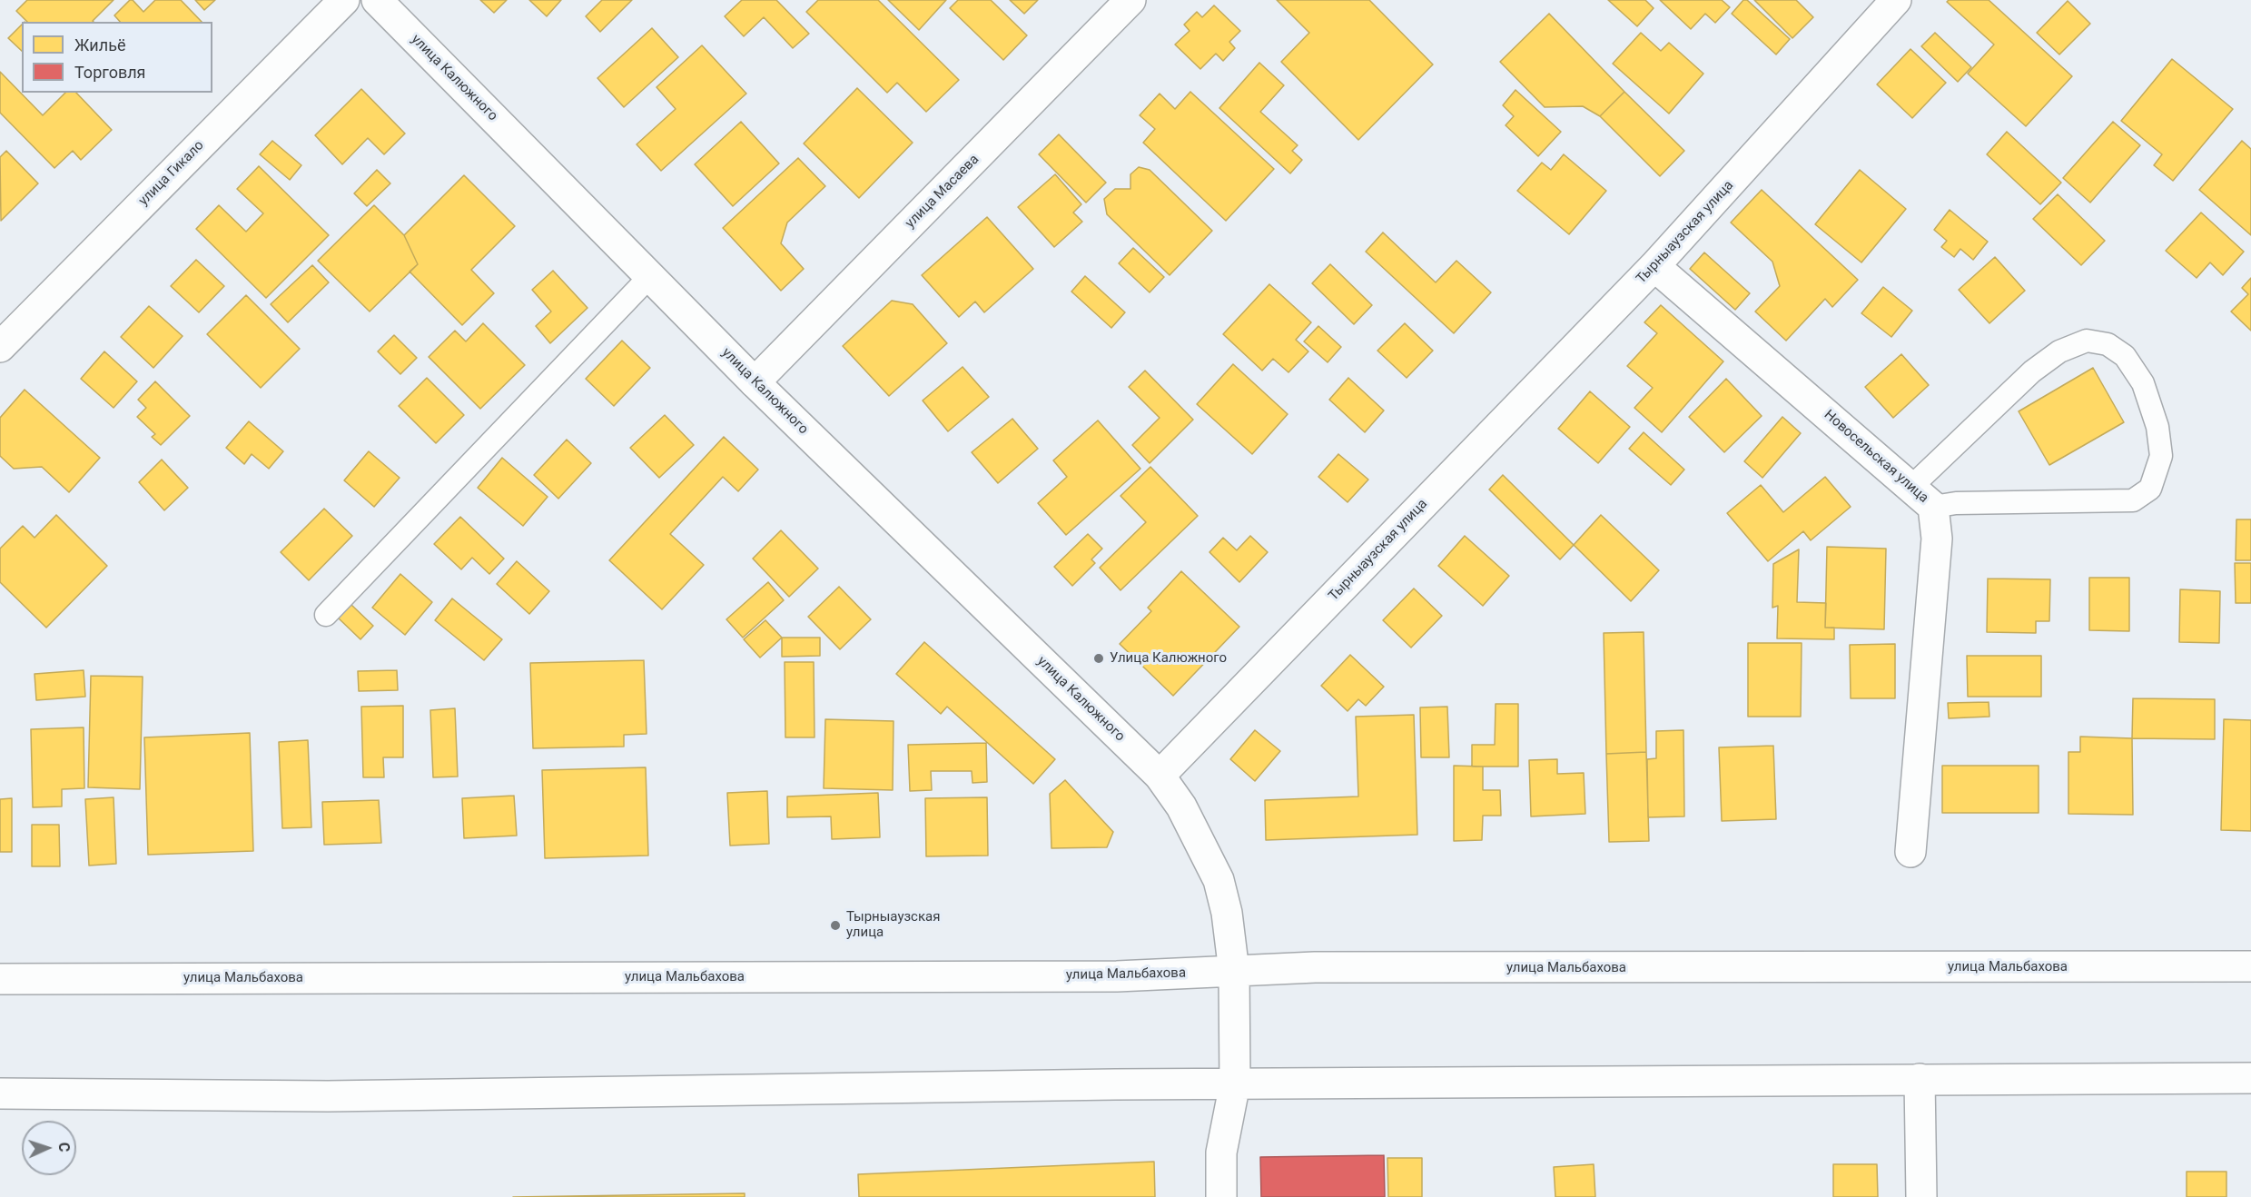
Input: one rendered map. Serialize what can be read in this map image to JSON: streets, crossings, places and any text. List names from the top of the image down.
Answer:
{
  "streets": {
    "street": [
      "улица Калюжного",
      "улица Гикало",
      "улица Масаева",
      "Тырныаузская улица",
      "Новосельская улица",
      "улица Мальбахова"
    ]
  },
  "crossings": [
    ["улица Калюжного", "улица Масаева"],
    ["улица Калюжного", "Тырныаузская улица"],
    ["Тырныаузская улица", "Новосельская улица"]
  ],
  "places": ["Улица Калюжного", "Тырныаузская улица"],
  "legend": ["Жильё", "Торговля"],
  "north": "right"
}
